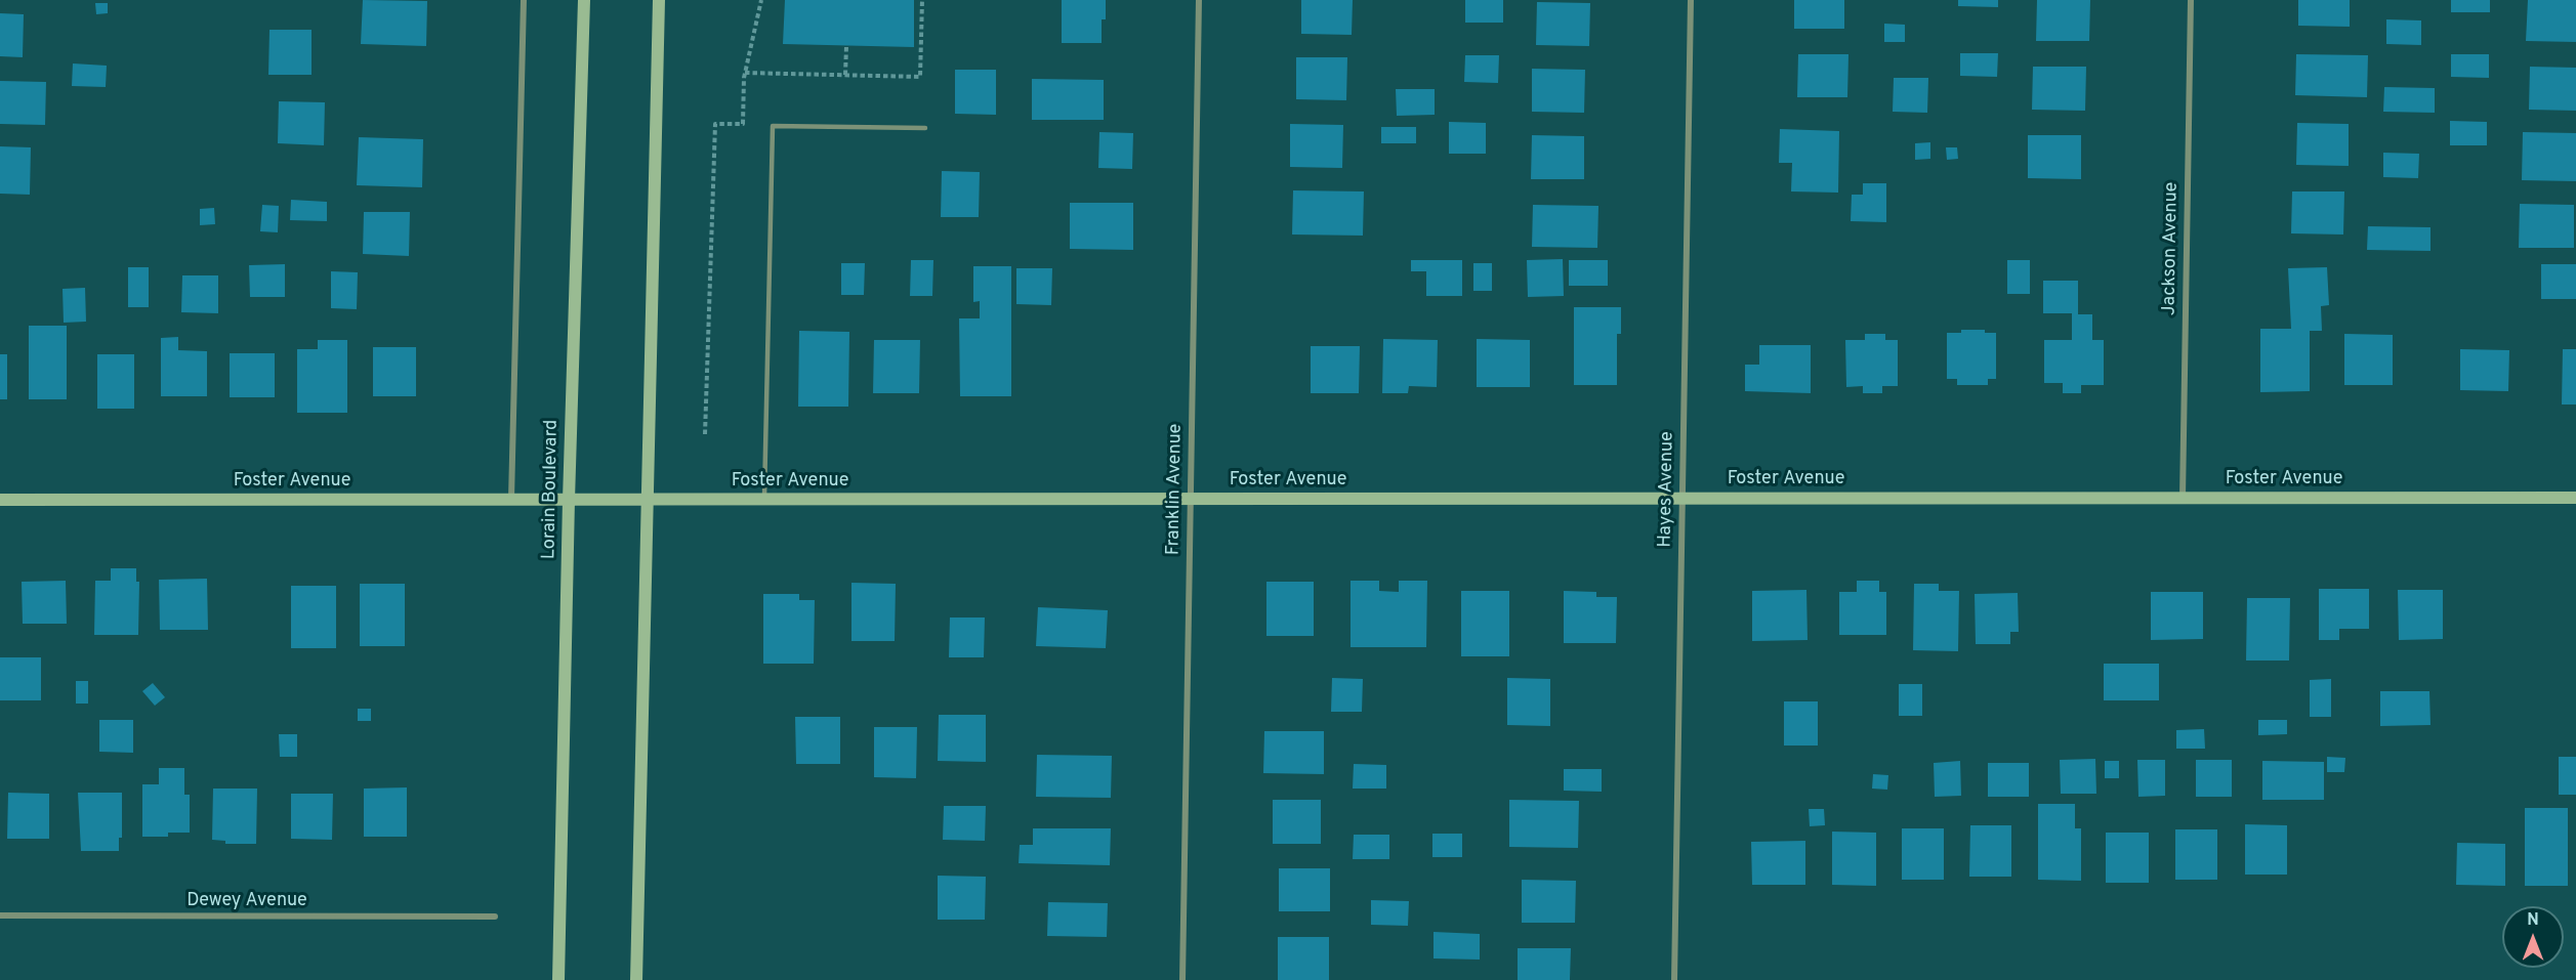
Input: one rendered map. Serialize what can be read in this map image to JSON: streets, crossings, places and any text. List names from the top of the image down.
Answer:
{
  "streets": {
    "street": [
      "Jackson Avenue",
      "Foster Avenue",
      "Lorain Boulevard",
      "Franklin Avenue",
      "Hayes Avenue",
      "Dewey Avenue"
    ]
  },
  "crossings": [
    ["Jackson Avenue", "Foster Avenue"],
    ["Foster Avenue", "Lorain Boulevard"],
    ["Foster Avenue", "Franklin Avenue"],
    ["Foster Avenue", "Hayes Avenue"]
  ],
  "north": "top"
}
